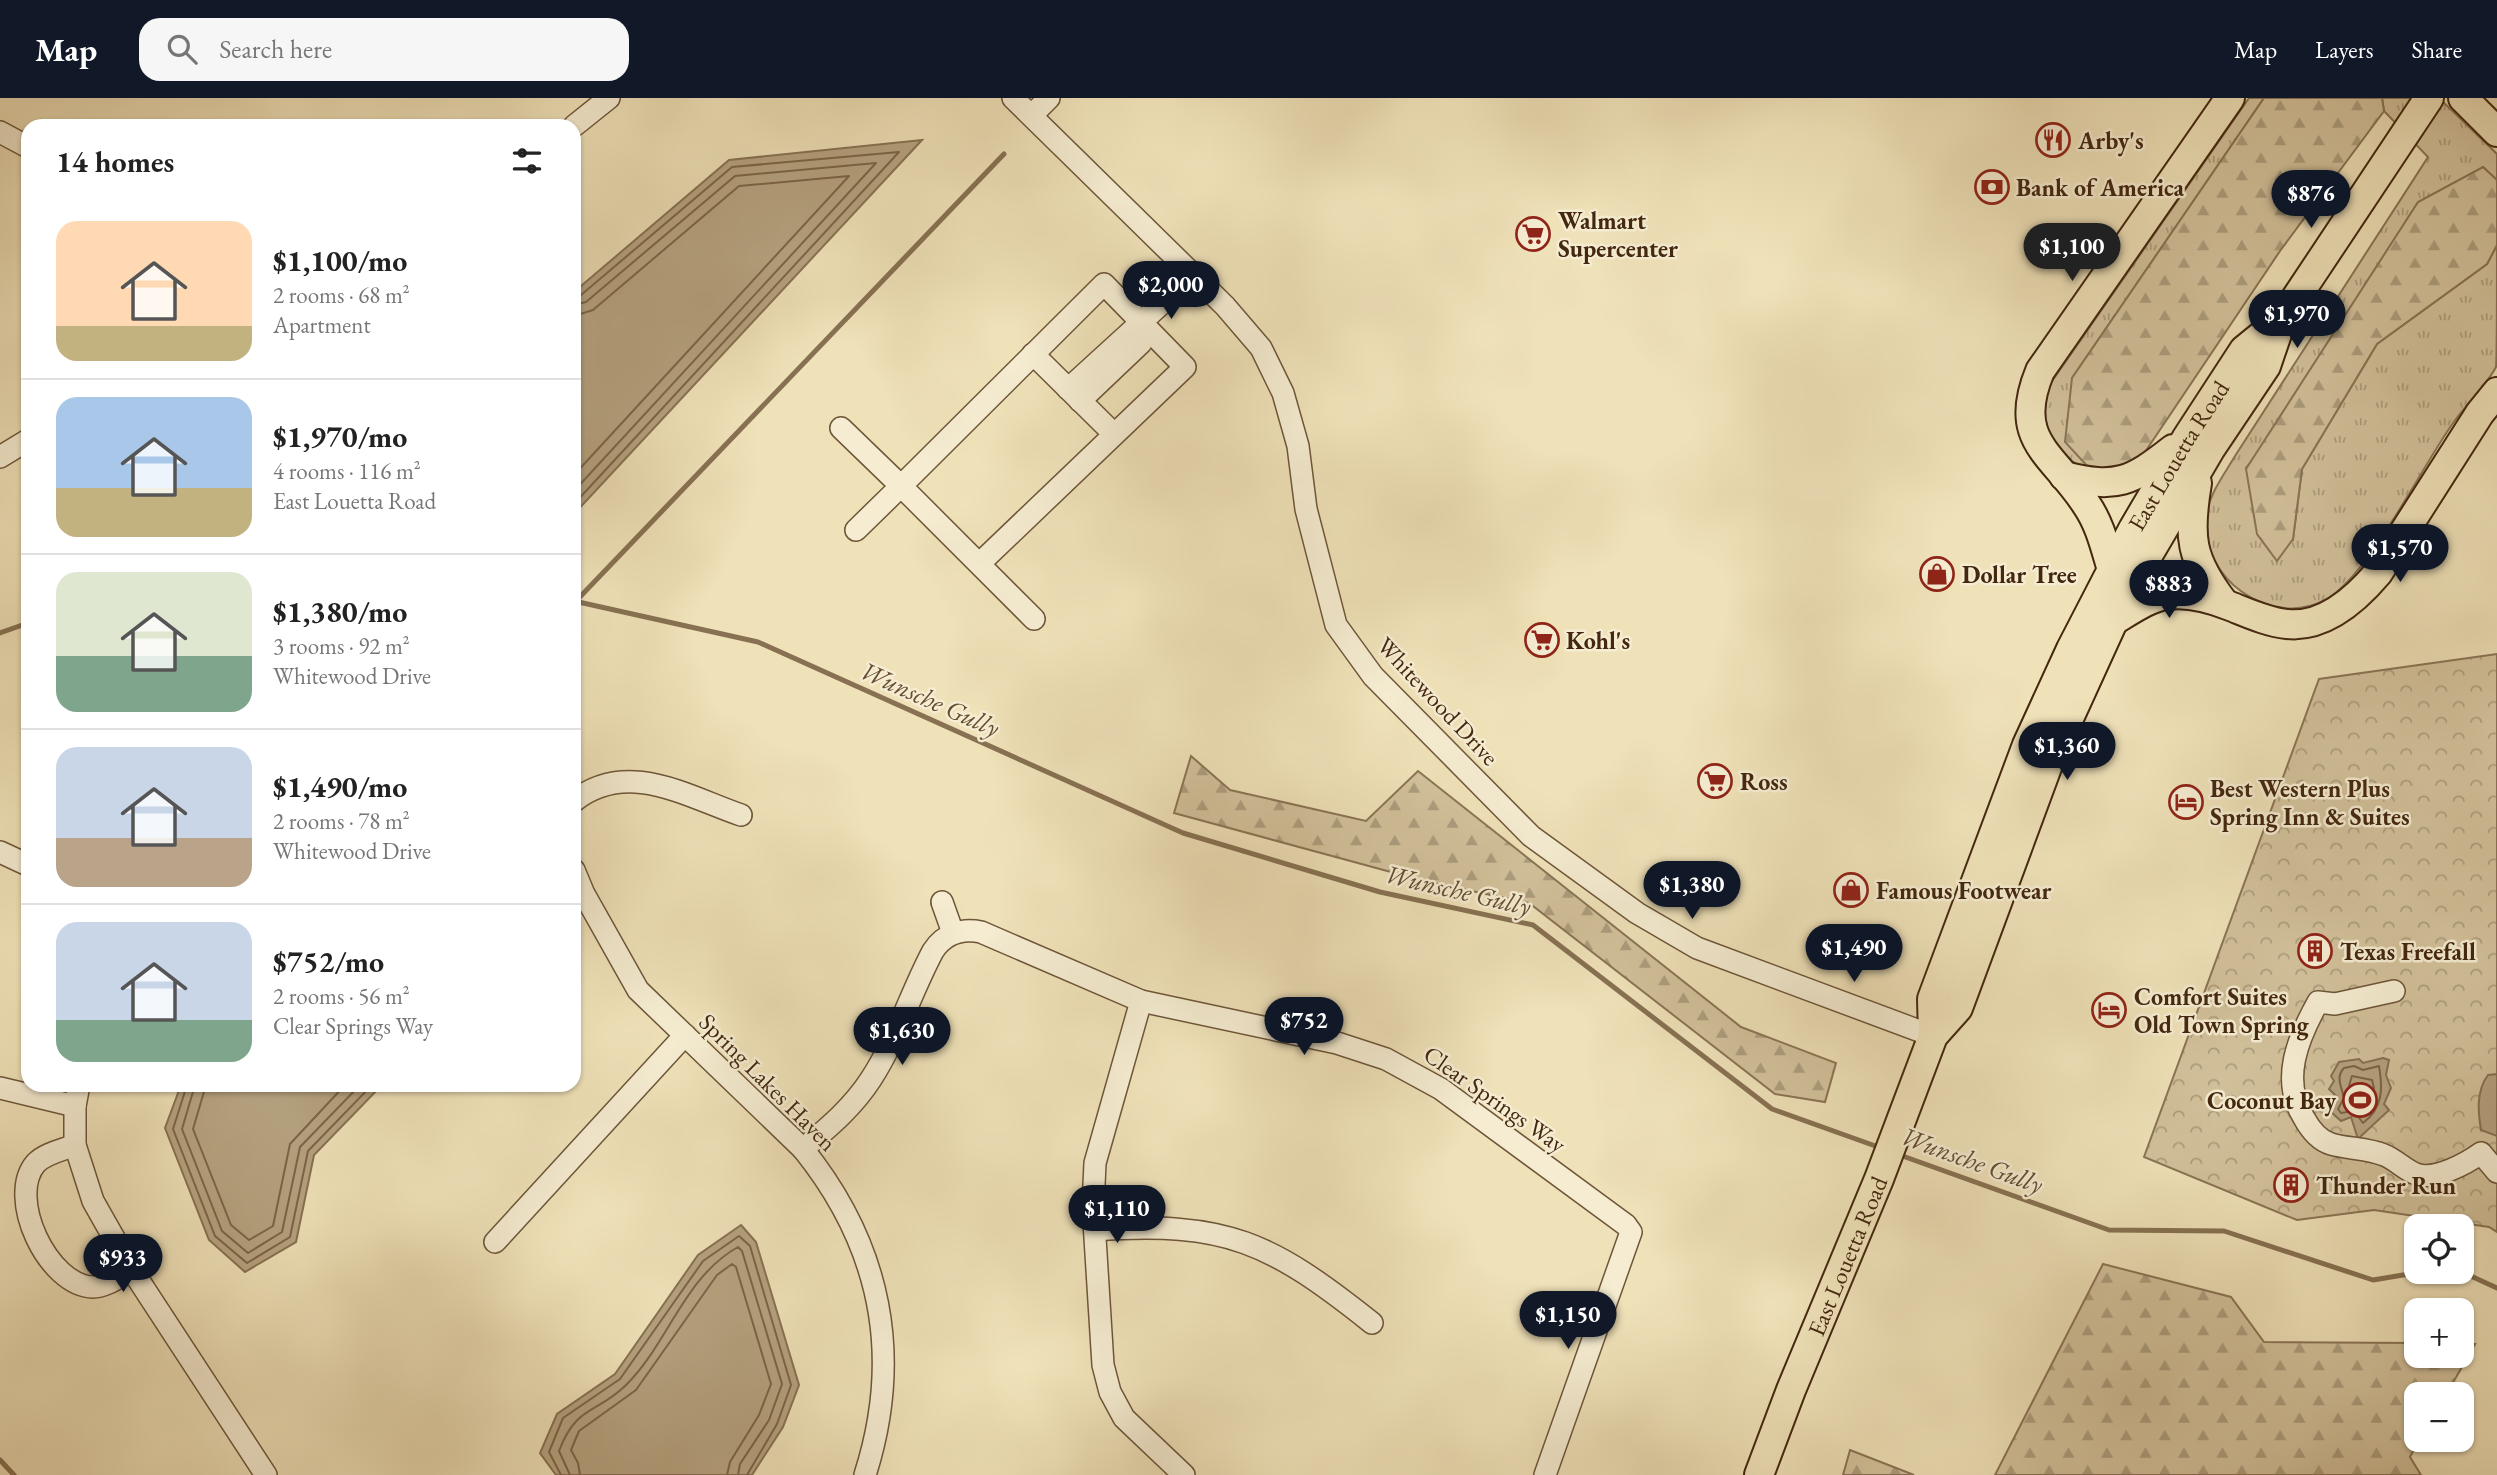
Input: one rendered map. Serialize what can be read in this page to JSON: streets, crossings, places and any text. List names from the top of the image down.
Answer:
{
  "streets": {
    "main road": ["East Louetta Road"],
    "street": ["Whitewood Drive", "Spring Lakes Haven", "Clear Springs Way"]
  },
  "crossings": [
    ["East Louetta Road", "Whitewood Drive"]
  ],
  "water": ["Wunsche Gully"],
  "places": {
    "restaurant": ["Arby's"],
    "bank": ["Bank of America"],
    "supermarket": ["Walmart Supercenter", "Kohl's", "Ross"],
    "shop": ["Dollar Tree", "Famous Footwear"],
    "hotel": ["Best Western Plus Spring Inn & Suites", "Comfort Suites Old Town Spring"],
    "building": ["Texas Freefall", "Thunder Run"],
    "sports": ["Coconut Bay"]
  },
  "page": {
    "header": "Map",
    "search": "Search here",
    "nav": ["Map", "Layers", "Share"],
    "heading": "14 homes",
    "price": [
      "$876",
      "$1,100",
      "$2,000",
      "$1,970",
      "$1,570",
      "$883",
      "$1,360",
      "$1,380",
      "$1,490",
      "$752",
      "$1,630",
      "$1,110",
      "$933",
      "$1,150"
    ],
    "list": [
      {
        "name": "$1,100/mo",
        "note": "2 rooms · 68 m² · Apartment"
      },
      {
        "name": "$1,970/mo",
        "note": "4 rooms · 116 m² · East Louetta Road"
      },
      {
        "name": "$1,380/mo",
        "note": "3 rooms · 92 m² · Whitewood Drive"
      },
      {
        "name": "$1,490/mo",
        "note": "2 rooms · 78 m² · Whitewood Drive"
      },
      {
        "name": "$752/mo",
        "note": "2 rooms · 56 m² · Clear Springs Way"
      }
    ],
    "map_buttons": ["+", "−"]
  }
}
